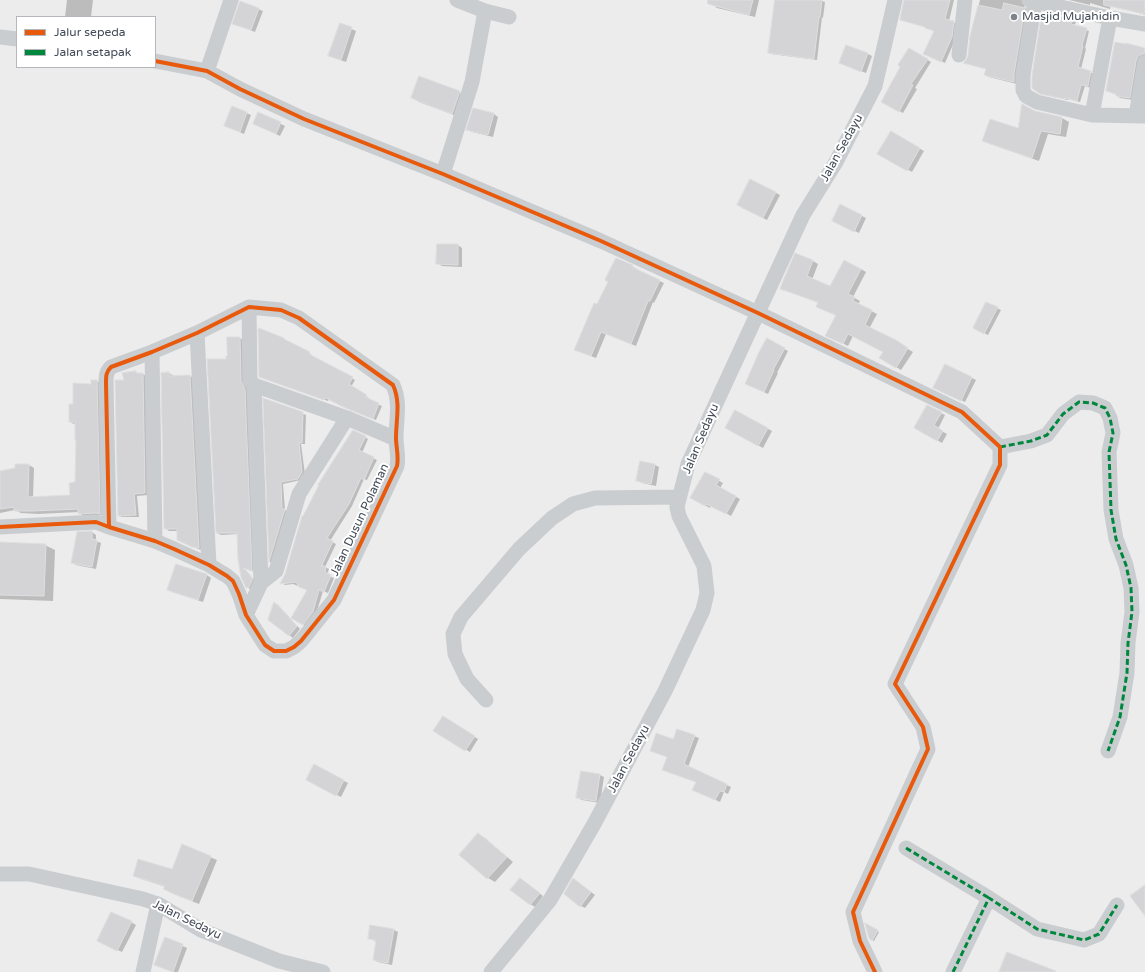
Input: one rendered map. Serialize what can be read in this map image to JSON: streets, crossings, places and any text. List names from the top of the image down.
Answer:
{
  "streets": {
    "street": ["Jalan Sedayu", "Jalan Dusun Polaman"]
  },
  "places": ["Masjid Mujahidin"],
  "legend": ["Jalur sepeda", "Jalan setapak"]
}
